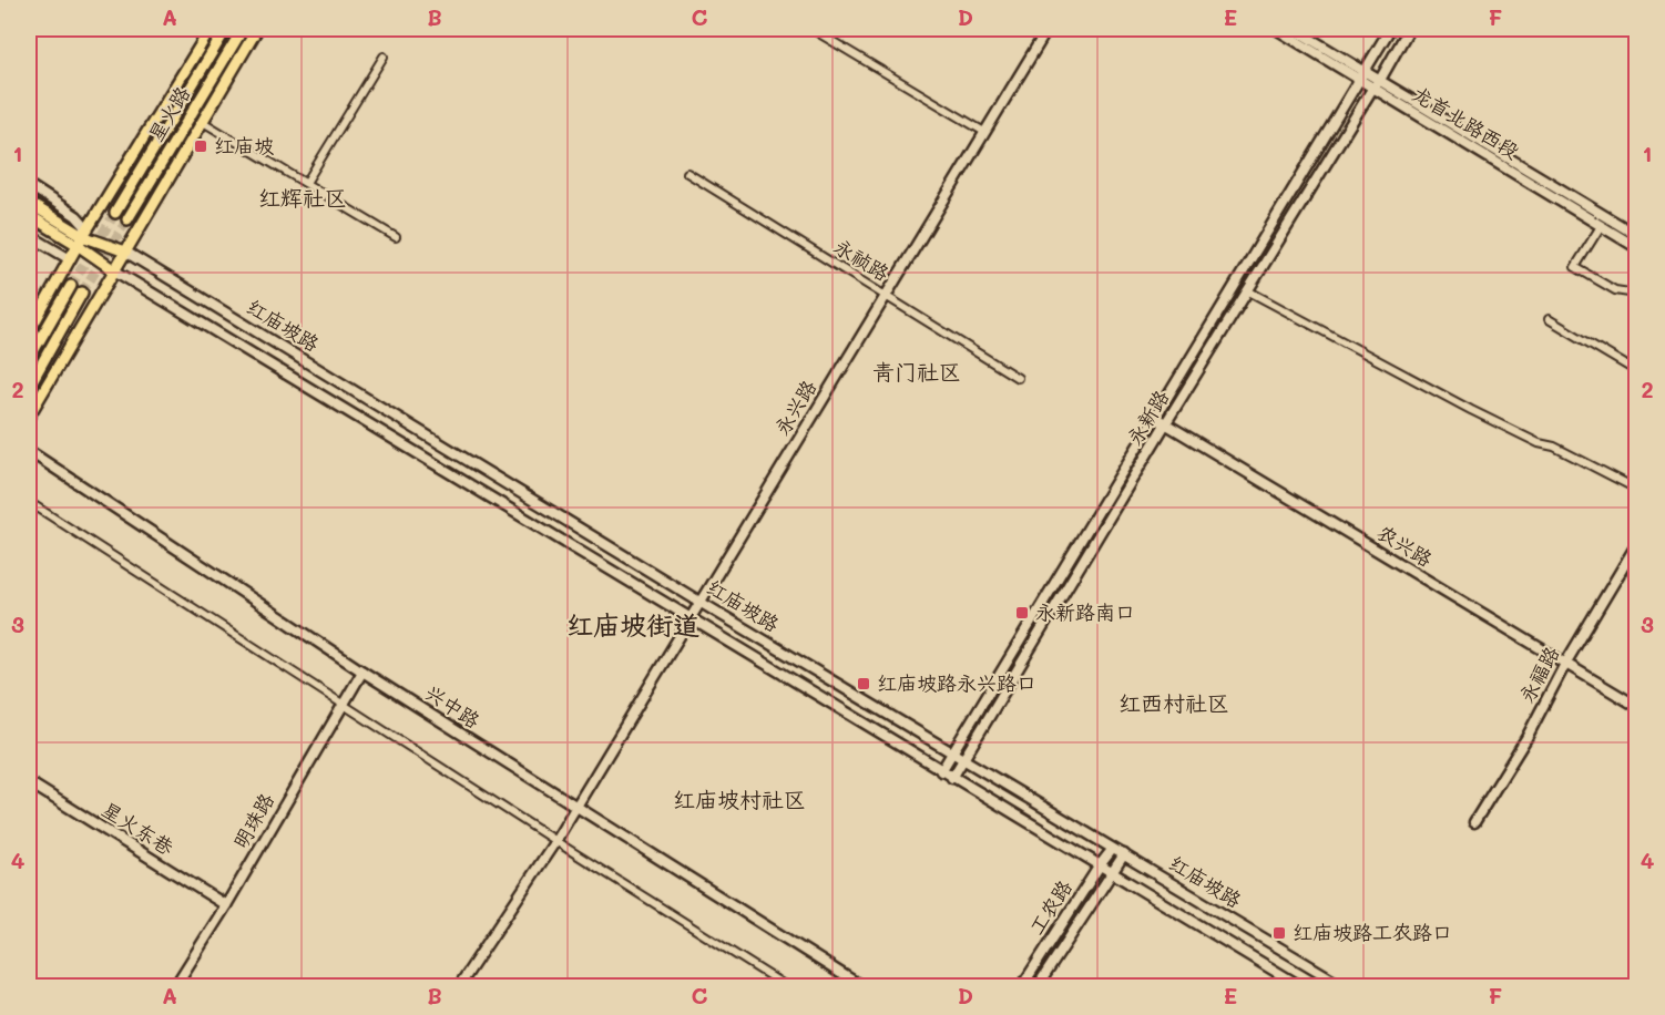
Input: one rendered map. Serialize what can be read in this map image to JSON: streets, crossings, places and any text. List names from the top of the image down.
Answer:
{
  "streets": {
    "main road": [
      "星火路",
      "龙首北路西段",
      "红庙坡路",
      "永兴路",
      "永新路",
      "农兴路",
      "永福路",
      "兴中路",
      "明珠路",
      "星火东巷",
      "工农路"
    ],
    "street": ["永祯路"]
  },
  "crossings": [
    ["龙首北路西段", "永新路"],
    ["永祯路", "永兴路"],
    ["红庙坡路", "永兴路"],
    ["红庙坡路", "永新路"],
    ["红庙坡路", "工农路"],
    ["永兴路", "兴中路"],
    ["永新路", "农兴路"],
    ["农兴路", "永福路"],
    ["兴中路", "明珠路"],
    ["明珠路", "星火东巷"]
  ],
  "districts": [
    "红辉社区",
    "青门社区",
    "红庙坡街道",
    "红西村社区",
    "红庙坡村社区"
  ],
  "places": {
    "transit": [
      "红庙坡",
      "永新路南口",
      "红庙坡路永兴路口",
      "红庙坡路工农路口"
    ]
  },
  "grid": {
    "columns": [
      "A",
      "B",
      "C",
      "D",
      "E",
      "F"
    ],
    "rows": [
      "1",
      "2",
      "3",
      "4"
    ]
  }
}
